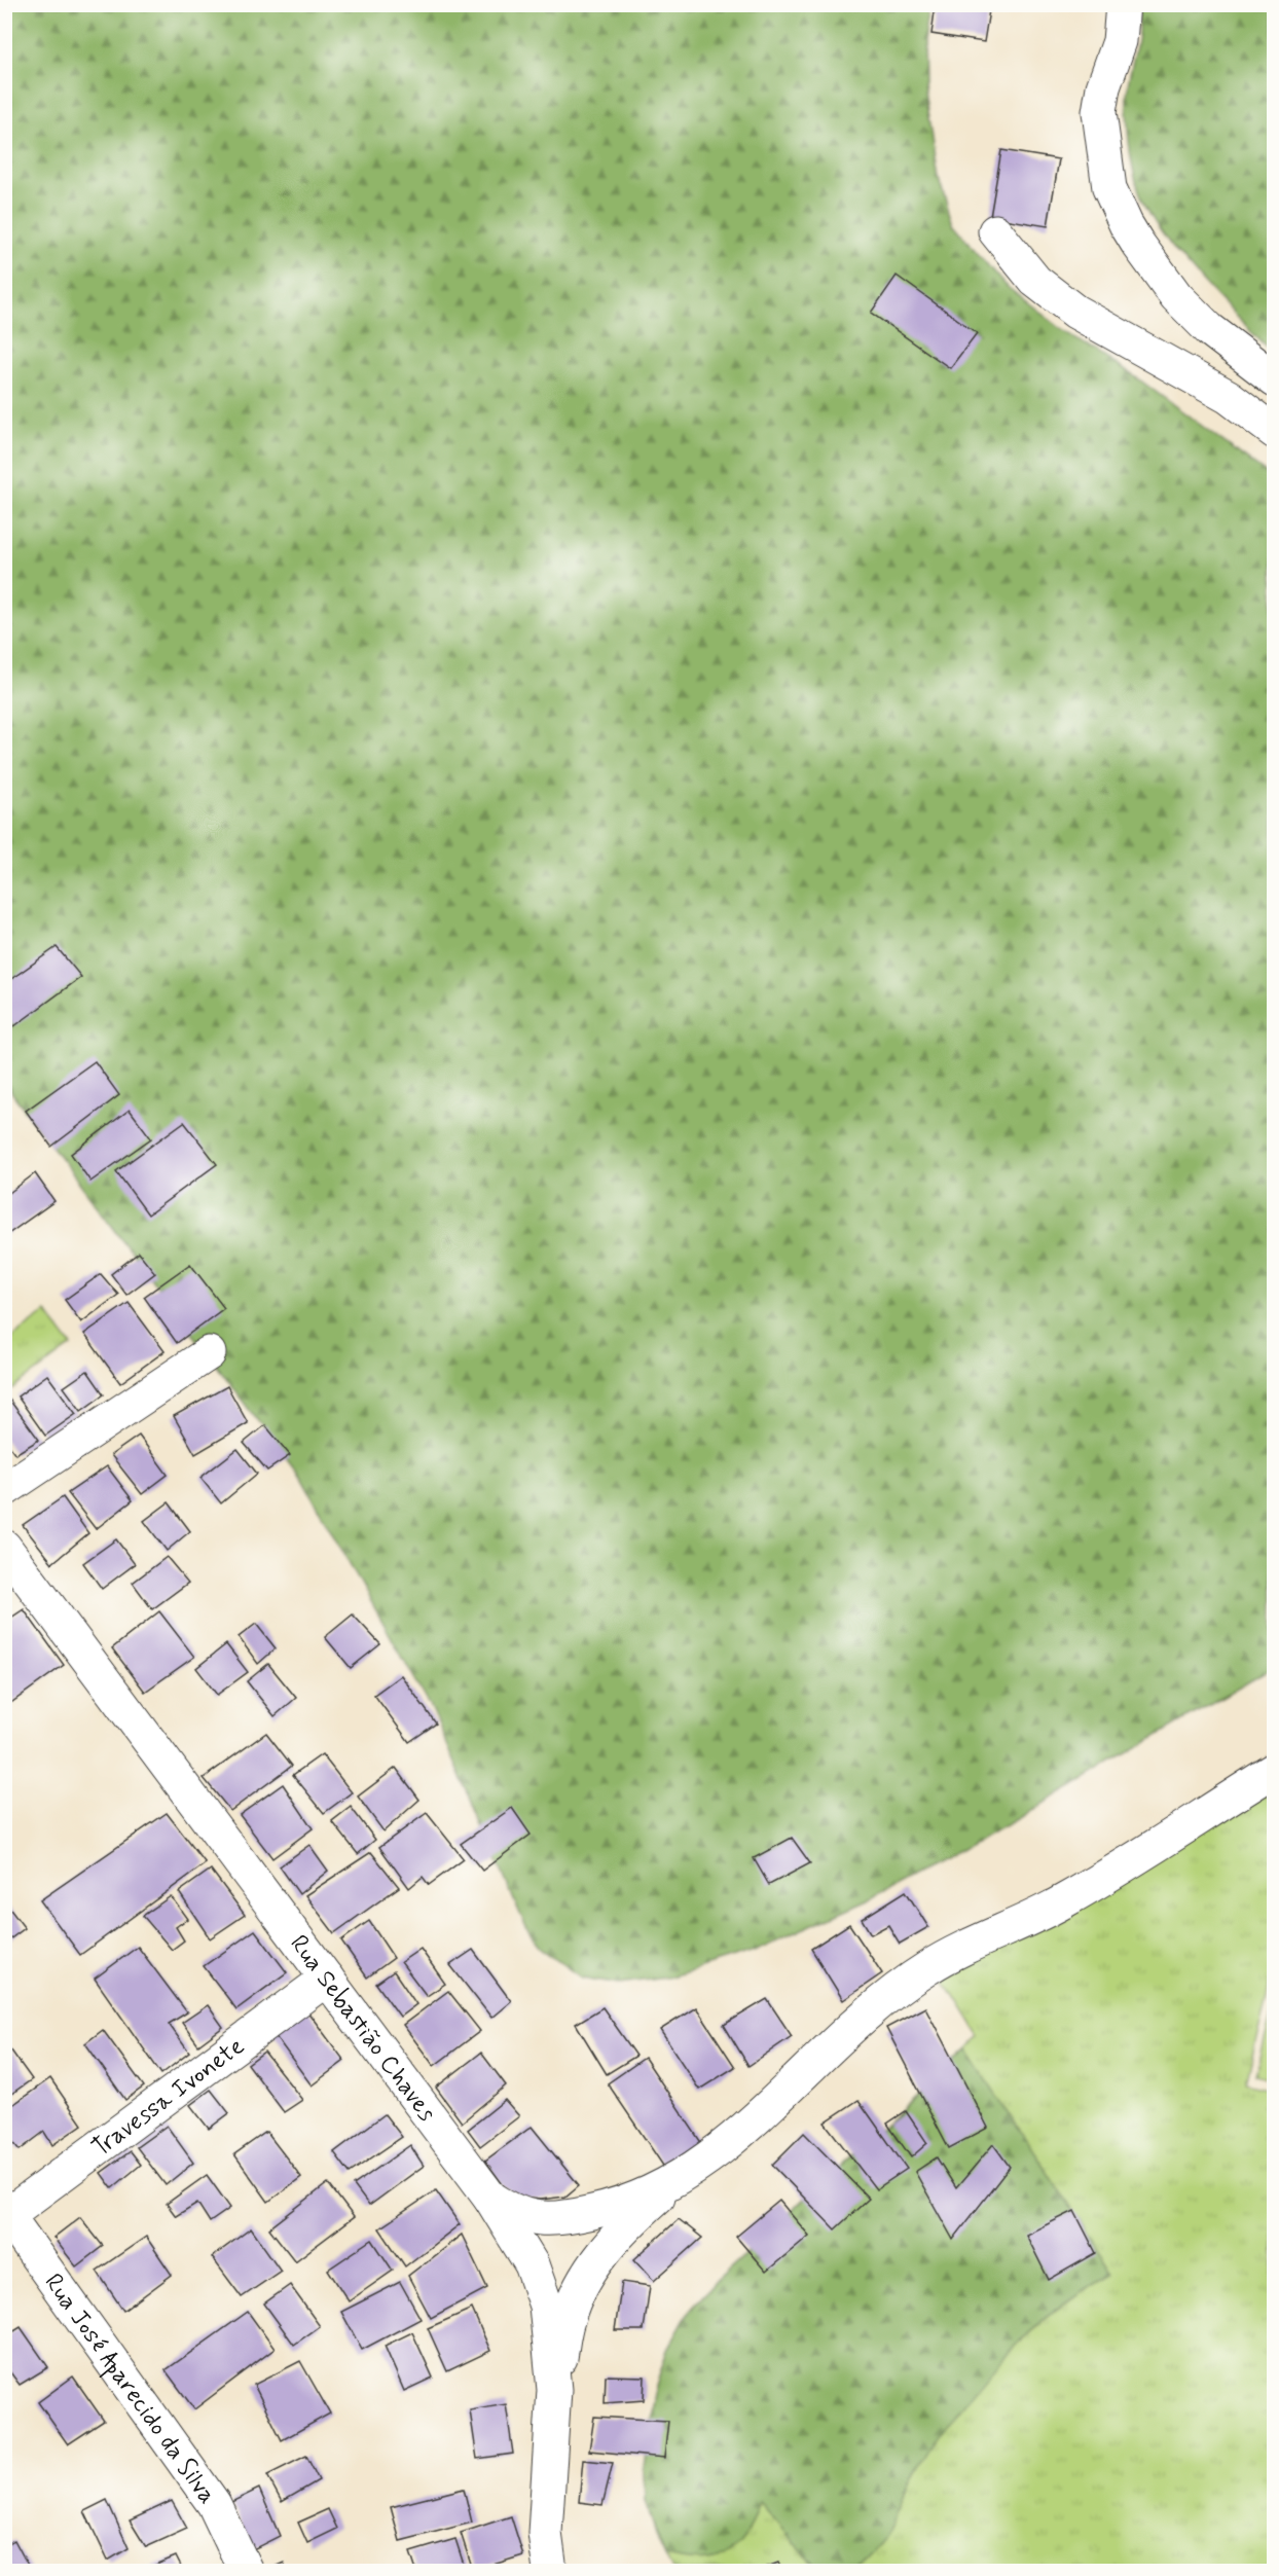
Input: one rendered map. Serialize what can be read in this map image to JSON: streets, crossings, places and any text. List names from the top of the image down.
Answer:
{
  "streets": {
    "street": ["Rua Sebastião Chaves", "Travessa Ivonete", "Rua José Aparecido da Silva"]
  },
  "crossings": [
    ["Rua Sebastião Chaves", "Travessa Ivonete"],
    ["Travessa Ivonete", "Rua José Aparecido da Silva"]
  ]
}
